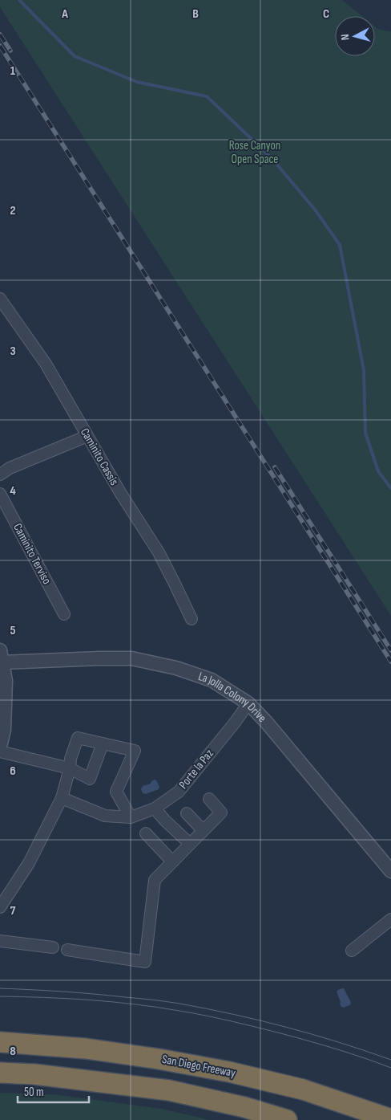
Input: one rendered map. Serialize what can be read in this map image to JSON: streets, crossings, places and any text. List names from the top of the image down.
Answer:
{
  "streets": {
    "highway": ["San Diego Freeway"],
    "street": [
      "Caminito Cassis",
      "Caminito Terviso",
      "La Jolla Colony Drive",
      "Porte la Paz"
    ]
  },
  "crossings": [
    ["La Jolla Colony Drive", "Porte la Paz"]
  ],
  "parks": ["Rose Canyon Open Space"],
  "scale_bar": "50 m",
  "north": "left",
  "grid": {
    "columns": ["A", "B", "C"],
    "rows": [
      "1",
      "2",
      "3",
      "4",
      "5",
      "6",
      "7",
      "8"
    ]
  }
}
